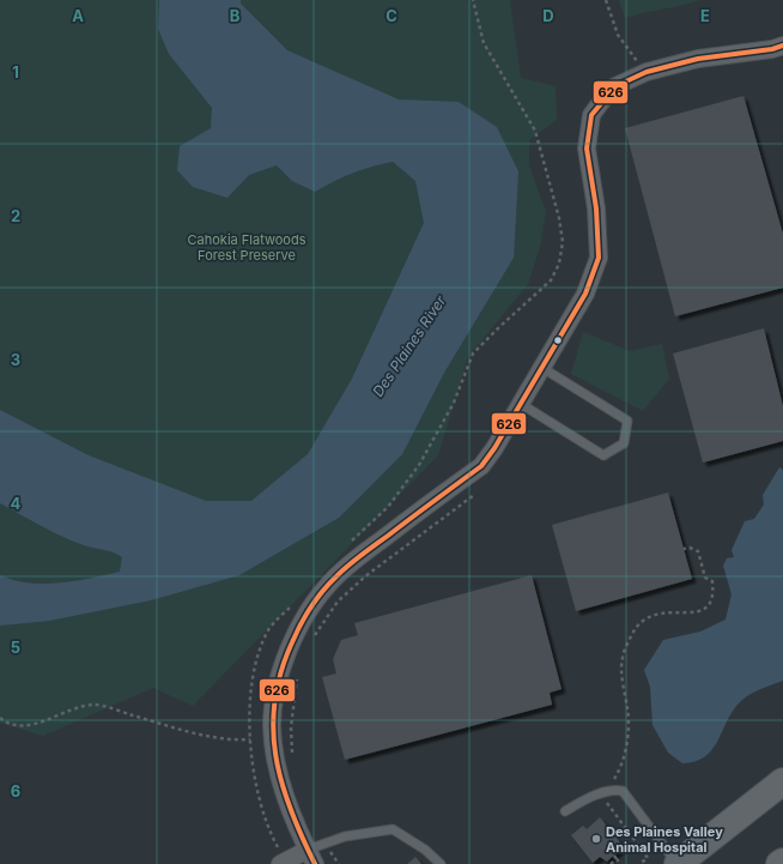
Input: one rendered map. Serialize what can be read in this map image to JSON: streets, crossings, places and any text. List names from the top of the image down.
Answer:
{
  "water": ["Des Plaines River"],
  "parks": ["Cahokia Flatwoods Forest Preserve"],
  "places": ["Des Plaines Valley Animal Hospital"],
  "lines": ["transit line 626"],
  "grid": {
    "columns": [
      "A",
      "B",
      "C",
      "D",
      "E"
    ],
    "rows": [
      "1",
      "2",
      "3",
      "4",
      "5",
      "6"
    ]
  }
}
